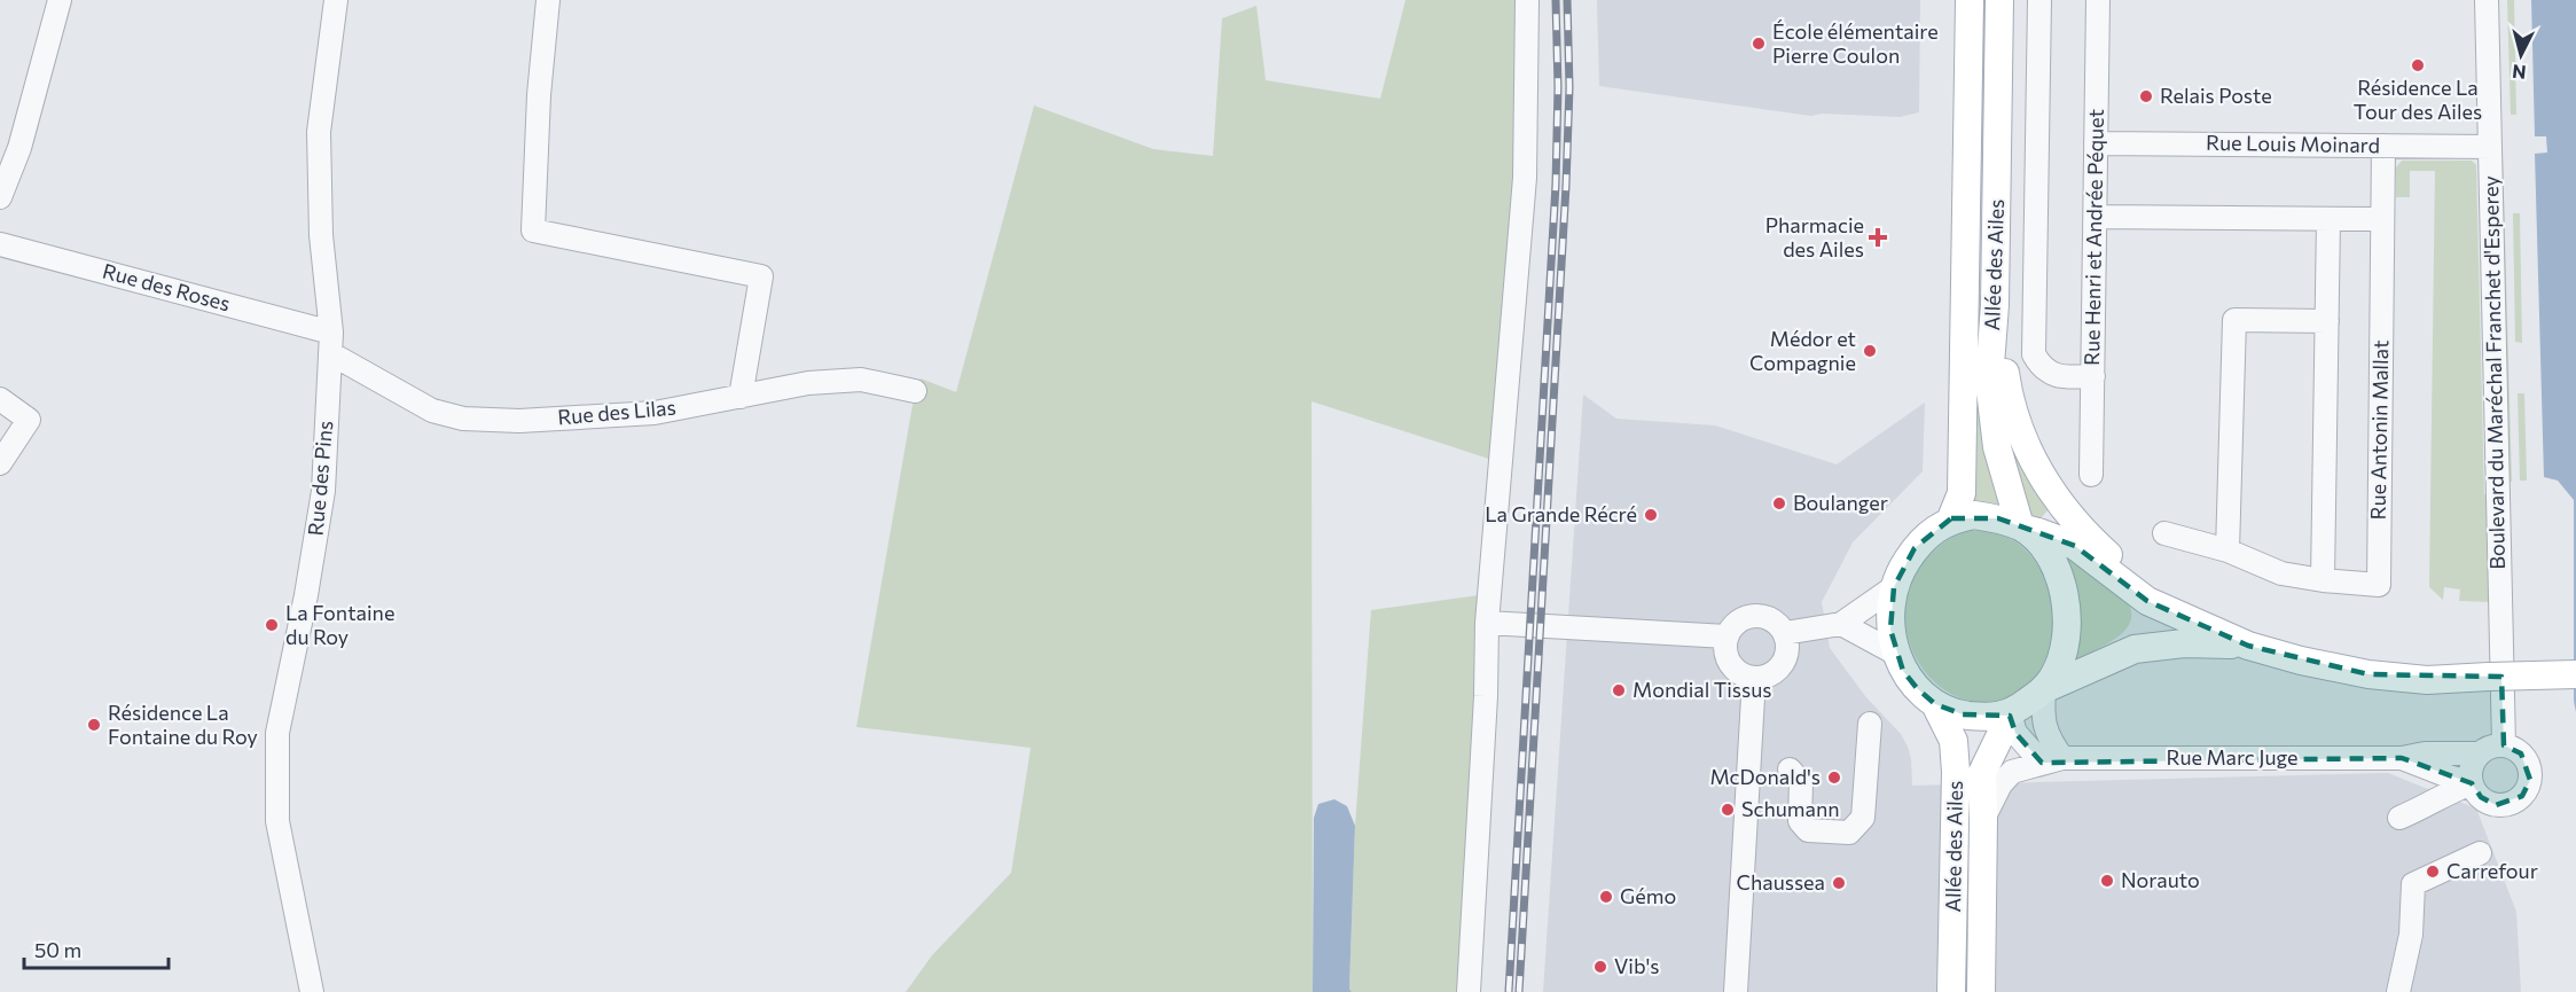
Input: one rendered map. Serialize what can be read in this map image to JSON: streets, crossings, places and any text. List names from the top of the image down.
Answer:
{
  "streets": {
    "main road": ["Allée des Ailes"],
    "street": [
      "Rue Louis Moinard",
      "Rue Henri et Andrée Péquet",
      "Rue des Roses",
      "Boulevard du Maréchal Franchet d'Esperey",
      "Rue des Lilas",
      "Rue Antonin Mallat",
      "Rue des Pins",
      "Rue Marc Juge"
    ]
  },
  "crossings": [
    ["Rue Louis Moinard", "Rue Henri et Andrée Péquet"],
    ["Rue Louis Moinard", "Boulevard du Maréchal Franchet d'Esperey"],
    ["Rue Louis Moinard", "Rue Antonin Mallat"],
    ["Rue des Roses", "Rue des Lilas"],
    ["Rue des Roses", "Rue des Pins"],
    ["Boulevard du Maréchal Franchet d'Esperey", "Rue Marc Juge"],
    ["Rue des Lilas", "Rue des Pins"]
  ],
  "places": {
    "other": [
      "École élémentaire Pierre Coulon",
      "Résidence La Tour des Ailes",
      "Relais Poste",
      "Médor et Compagnie",
      "Boulanger",
      "La Grande Récré",
      "La Fontaine du Roy",
      "Mondial Tissus",
      "Résidence La Fontaine du Roy",
      "McDonald's",
      "Schumann",
      "Carrefour",
      "Norauto",
      "Chaussea",
      "Gémo",
      "Vib's"
    ],
    "health": ["Pharmacie des Ailes"]
  },
  "scale_bar": "50 m",
  "north": "bottom"
}
